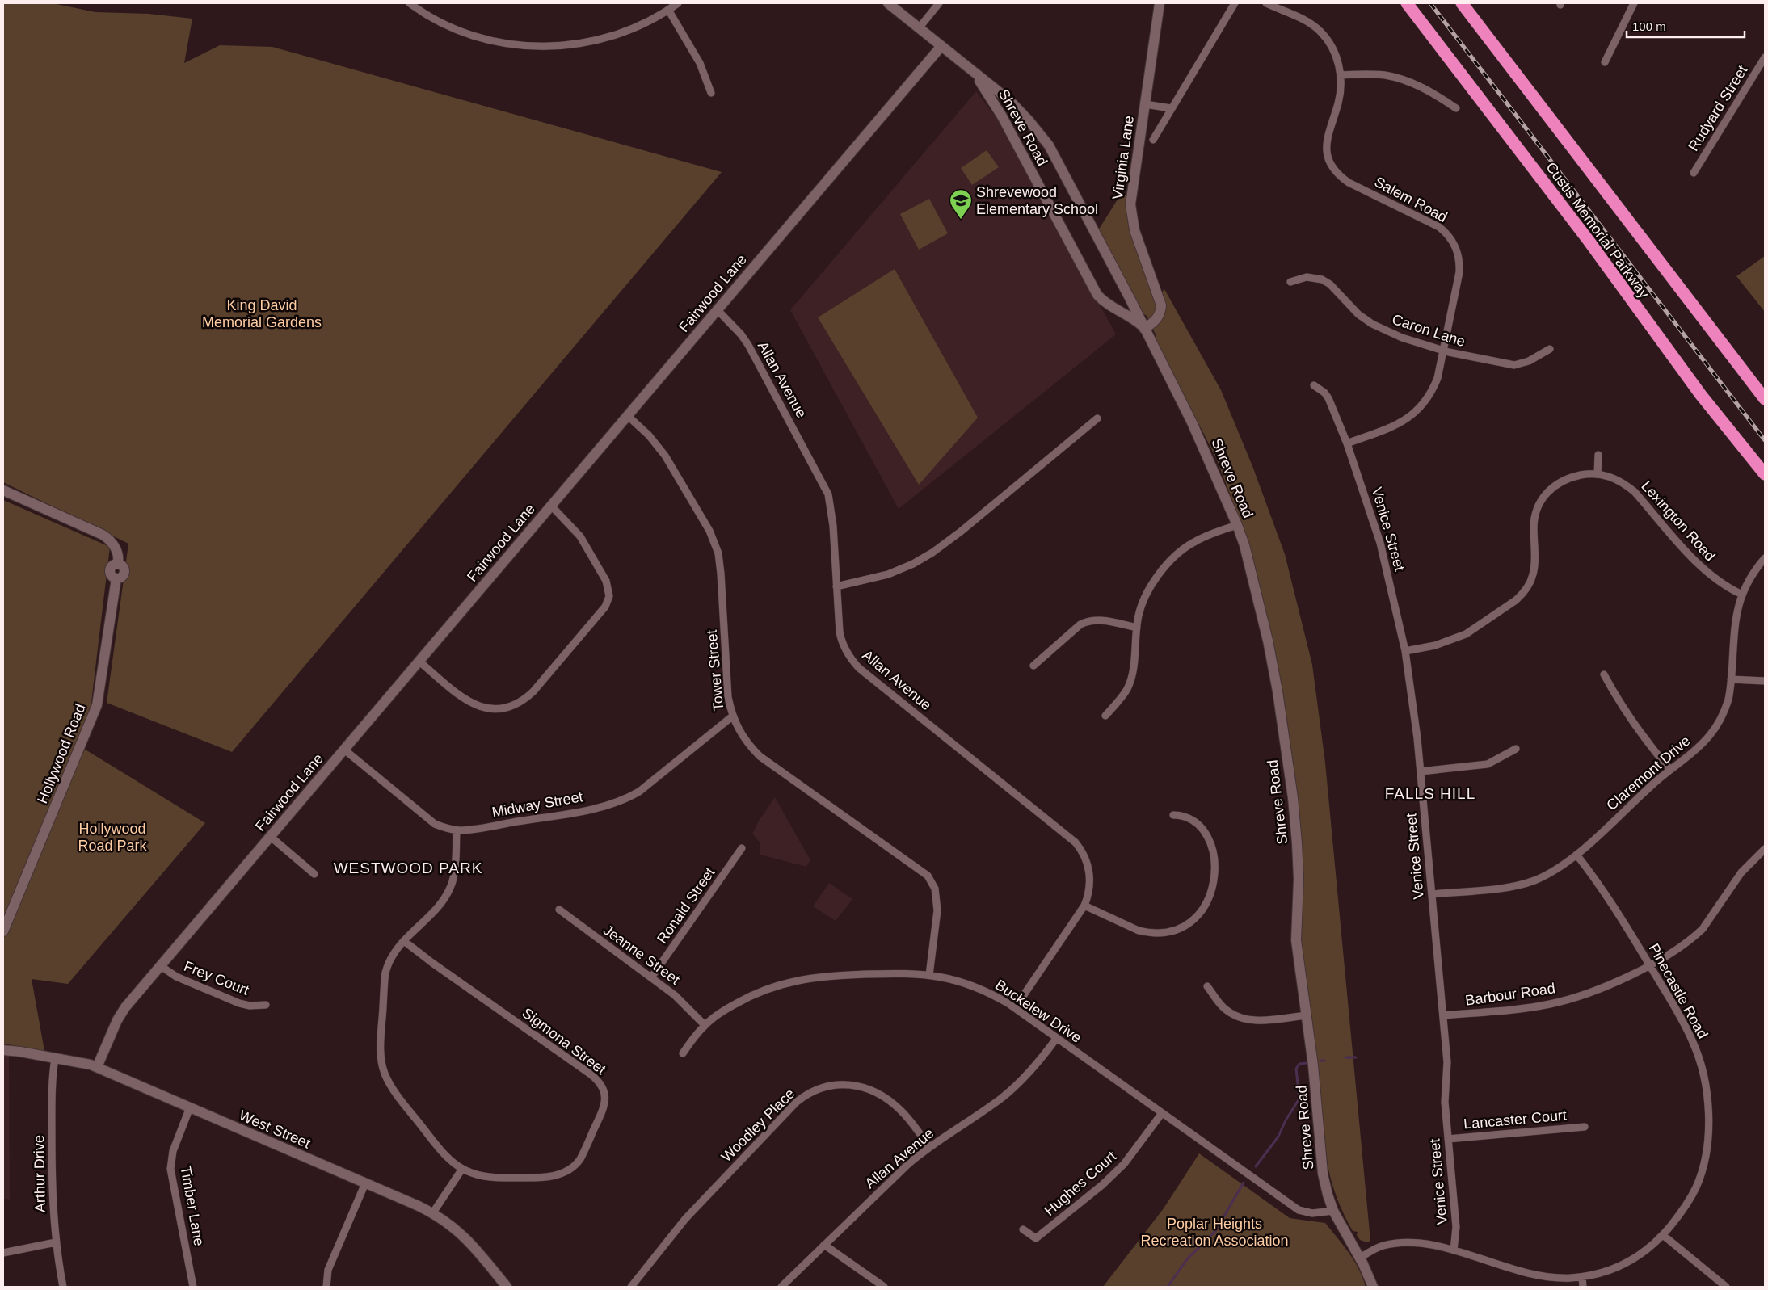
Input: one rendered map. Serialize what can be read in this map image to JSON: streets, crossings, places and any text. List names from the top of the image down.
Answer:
{
  "streets": {
    "highway": ["Custis Memorial Parkway"],
    "main road": [
      "Shreve Road",
      "Virginia Lane",
      "Fairwood Lane",
      "Hollywood Road",
      "West Street"
    ],
    "street": [
      "Rudyard Street",
      "Salem Road",
      "Caron Lane",
      "Allan Avenue",
      "Lexington Road",
      "Venice Street",
      "Tower Street",
      "Claremont Drive",
      "Midway Street",
      "Ronald Street",
      "Jeanne Street",
      "Frey Court",
      "Pinecastle Road",
      "Barbour Road",
      "Buckelew Drive",
      "Sigmona Street",
      "Lancaster Court",
      "Woodley Place",
      "Arthur Drive",
      "Hughes Court",
      "Timber Lane"
    ]
  },
  "crossings": [
    ["Shreve Road", "Virginia Lane"],
    ["Shreve Road", "Fairwood Lane"],
    ["Shreve Road", "Pinecastle Road"],
    ["Shreve Road", "Buckelew Drive"],
    ["Salem Road", "Caron Lane"],
    ["Salem Road", "Venice Street"],
    ["Fairwood Lane", "Allan Avenue"],
    ["Fairwood Lane", "Tower Street"],
    ["Fairwood Lane", "Midway Street"],
    ["Fairwood Lane", "Frey Court"],
    ["Fairwood Lane", "West Street"],
    ["Allan Avenue", "Buckelew Drive"],
    ["Allan Avenue", "Woodley Place"],
    ["Lexington Road", "Venice Street"],
    ["Lexington Road", "Claremont Drive"],
    ["Venice Street", "Claremont Drive"],
    ["Venice Street", "Pinecastle Road"],
    ["Venice Street", "Barbour Road"],
    ["Venice Street", "Lancaster Court"],
    ["Tower Street", "Midway Street"],
    ["Tower Street", "Buckelew Drive"],
    ["Claremont Drive", "Pinecastle Road"],
    ["Ronald Street", "Jeanne Street"],
    ["Jeanne Street", "Buckelew Drive"],
    ["Pinecastle Road", "Barbour Road"],
    ["Buckelew Drive", "Hughes Court"],
    ["West Street", "Arthur Drive"],
    ["West Street", "Timber Lane"]
  ],
  "districts": ["FALLS HILL", "WESTWOOD PARK"],
  "parks": ["King David Memorial Gardens", "Hollywood Road Park", "Poplar Heights Recreation Association"],
  "places": {
    "school or university": ["Shrevewood Elementary School"]
  },
  "scale_bar": "100 m"
}
